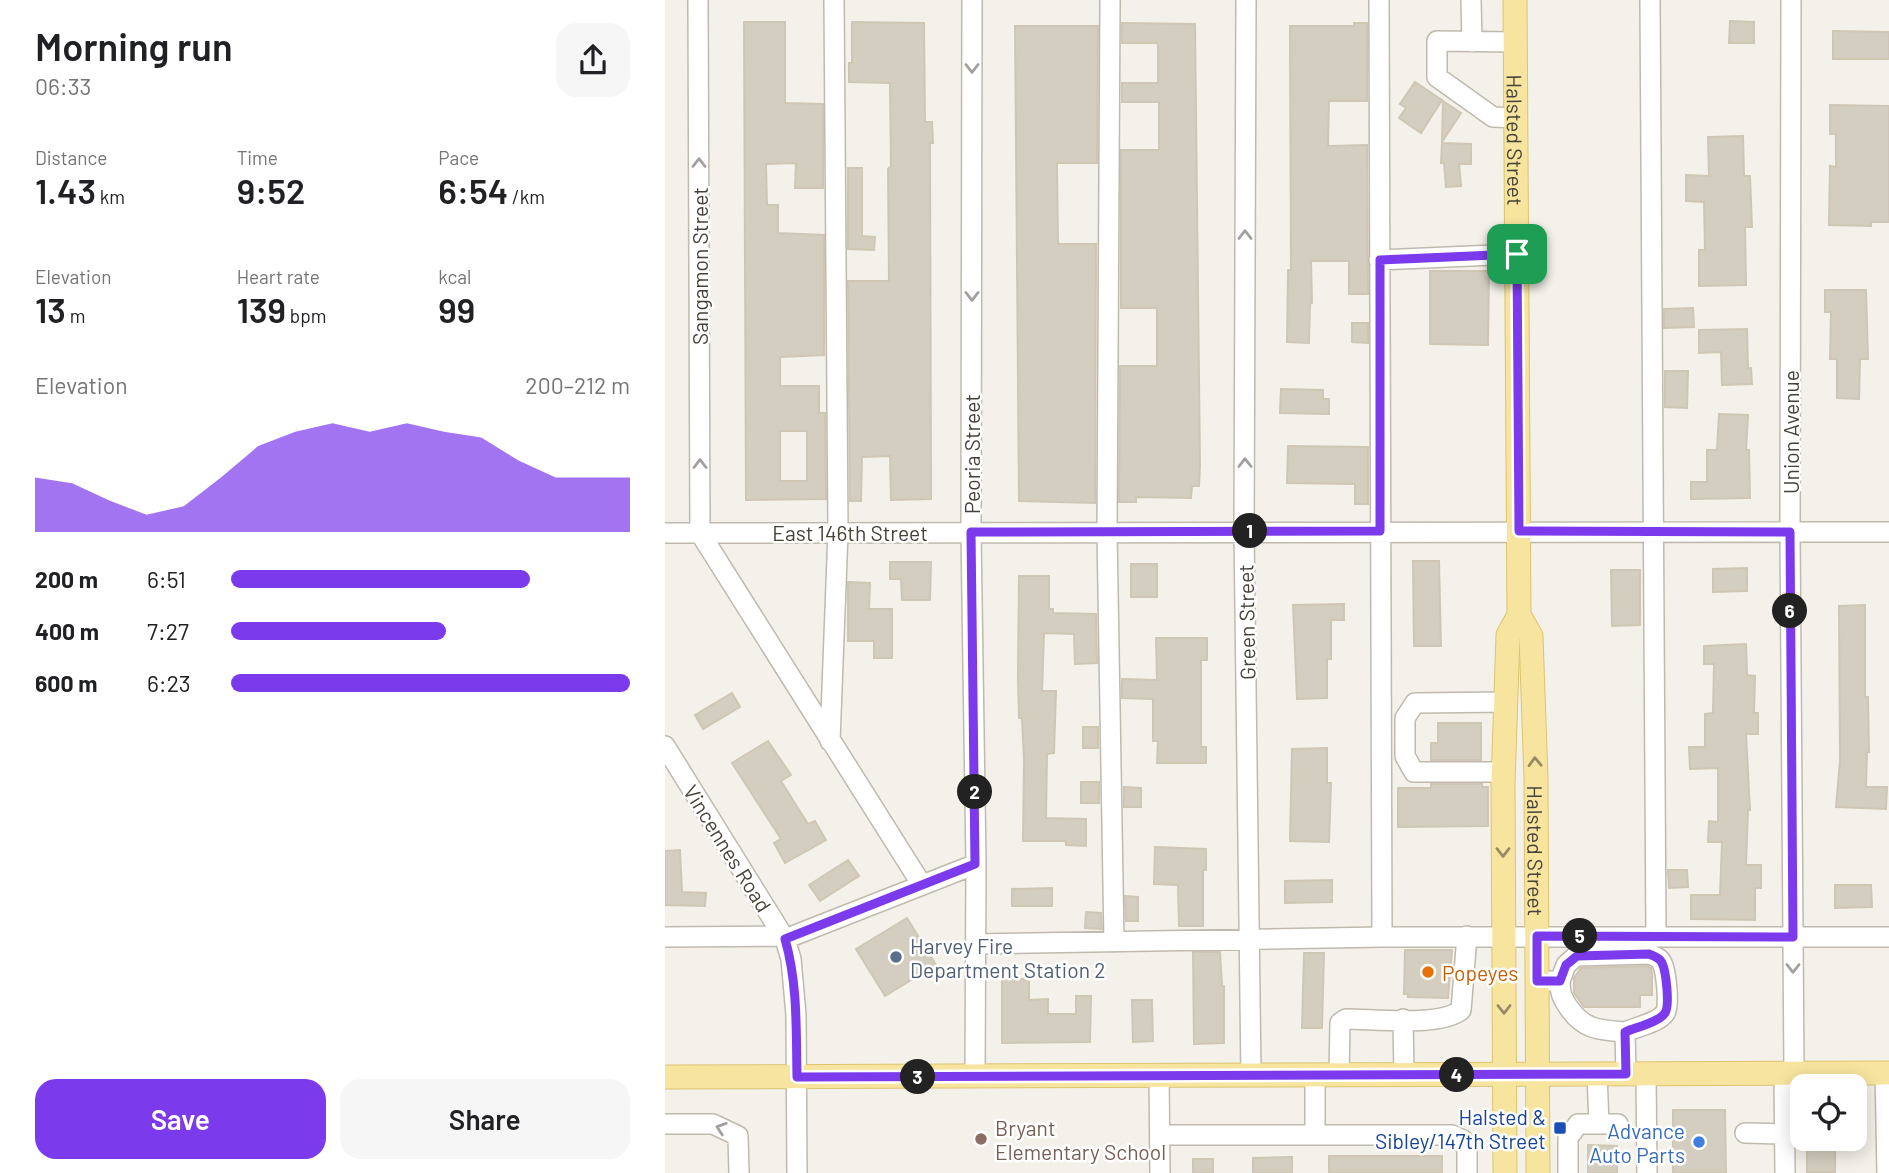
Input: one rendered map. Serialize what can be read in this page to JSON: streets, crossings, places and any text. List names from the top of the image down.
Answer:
{
  "streets": {
    "main road": ["Halsted Street"],
    "street": [
      "Sangamon Street",
      "Union Avenue",
      "Peoria Street",
      "East 146th Street",
      "Green Street",
      "Vincennes Road"
    ]
  },
  "crossings": [
    ["Halsted Street", "East 146th Street"],
    ["Sangamon Street", "East 146th Street"],
    ["Union Avenue", "East 146th Street"],
    ["Peoria Street", "East 146th Street"],
    ["East 146th Street", "Green Street"]
  ],
  "places": {
    "other": [
      "Harvey Fire Department Station 2",
      "Popeyes",
      "Bryant Elementary School",
      "Advance Auto Parts"
    ],
    "transit": ["Halsted & Sibley/147th Street"]
  },
  "page": {
    "heading": ["Morning run", "06:33"],
    "stats": [
      ["Distance", "1.43 km"],
      ["Time", "9:52"],
      ["Pace", "6:54 /km"],
      ["Elevation", "13 m"],
      ["Heart rate", "139 bpm"],
      ["kcal", "99"]
    ],
    "chart": ["Elevation", "200–212 m"],
    "pins": [
      "1",
      "6",
      "2",
      "5",
      "4",
      "3"
    ],
    "list": [
      {
        "name": "200 m",
        "note": "6:51"
      },
      {
        "name": "400 m",
        "note": "7:27"
      },
      {
        "name": "600 m",
        "note": "6:23"
      }
    ],
    "buttons": ["Save", "Share"]
  }
}
